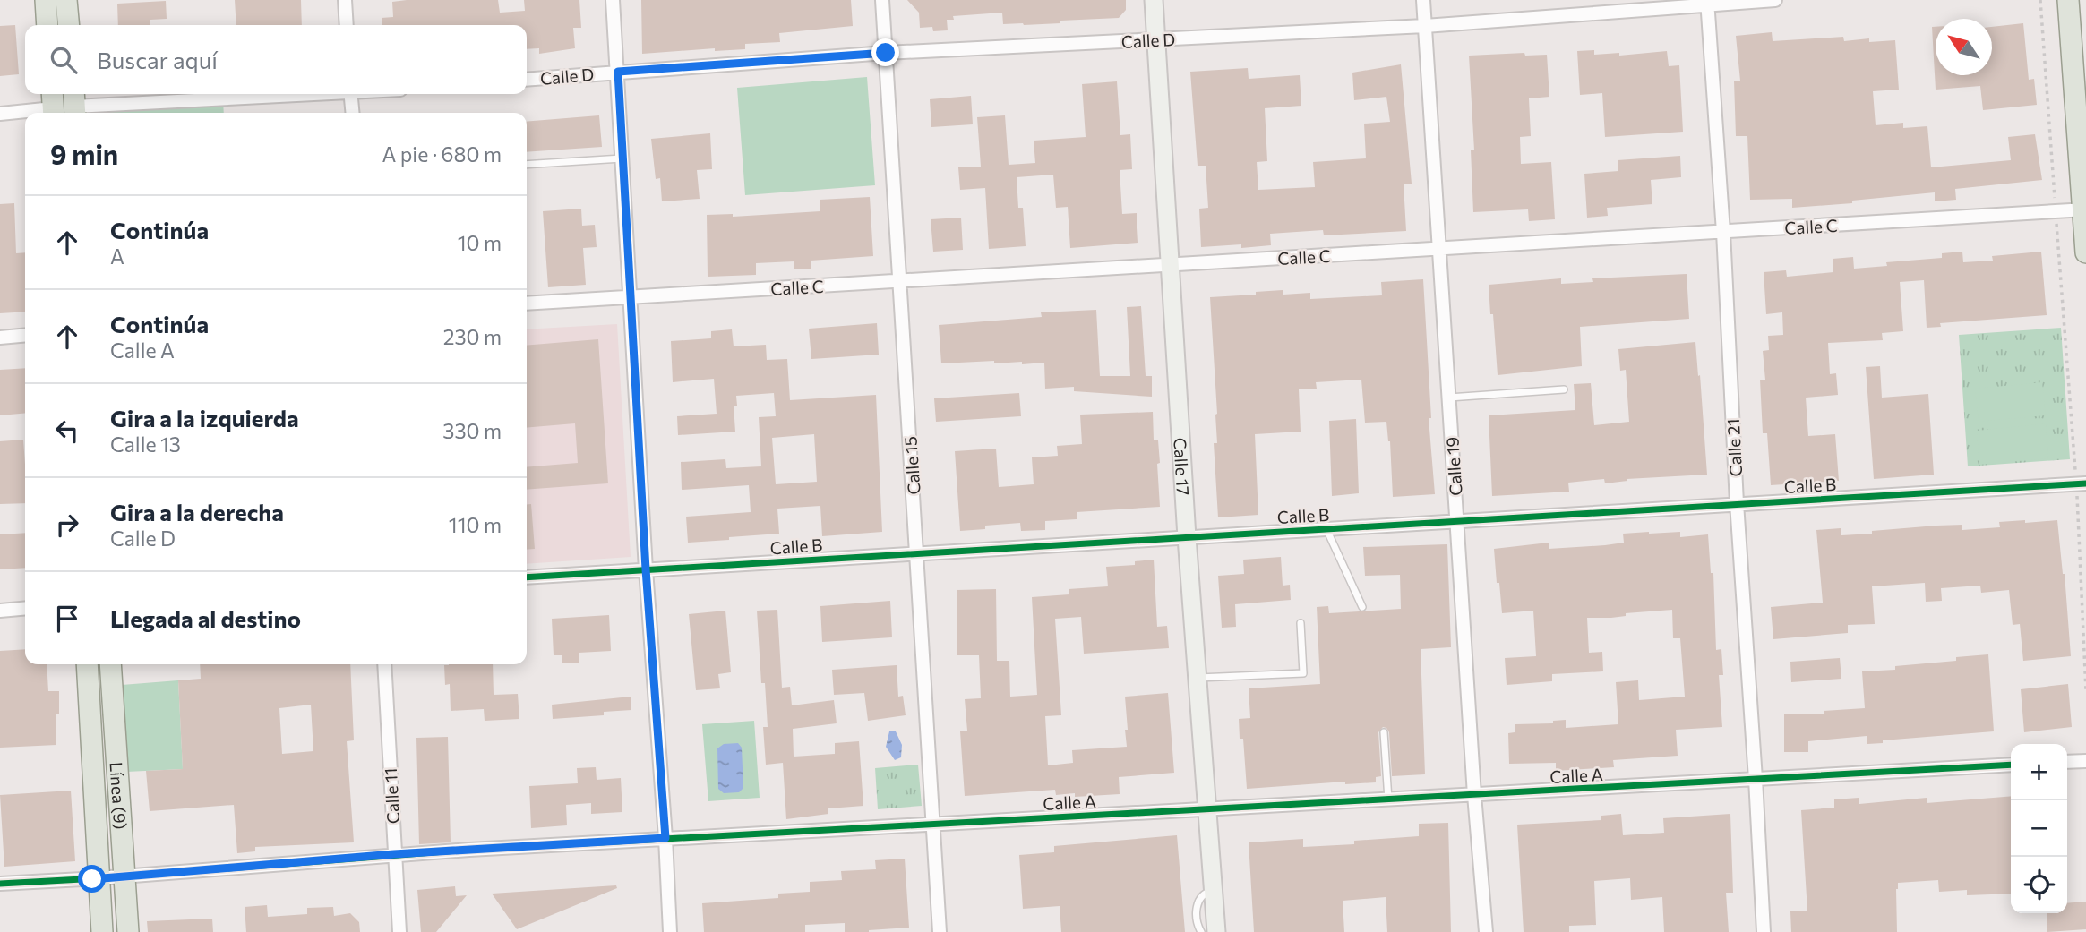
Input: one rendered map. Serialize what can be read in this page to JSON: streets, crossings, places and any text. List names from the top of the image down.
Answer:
{
  "streets": {
    "main road": ["Línea (9)"],
    "street": [
      "Calle D",
      "Calle C",
      "Calle 21",
      "Calle 15",
      "Calle 17",
      "Calle 19",
      "Calle B",
      "Calle A",
      "Calle 11"
    ]
  },
  "crossings": [
    ["Calle D", "Calle 21"],
    ["Calle D", "Calle 15"],
    ["Calle D", "Calle 17"],
    ["Calle D", "Calle 19"],
    ["Calle C", "Calle 21"],
    ["Calle C", "Calle 15"],
    ["Calle C", "Calle 17"],
    ["Calle C", "Calle 19"],
    ["Calle 21", "Calle B"],
    ["Calle 21", "Calle A"],
    ["Calle 15", "Calle B"],
    ["Calle 15", "Calle A"],
    ["Calle 17", "Calle B"],
    ["Calle 17", "Calle A"],
    ["Calle 19", "Calle B"],
    ["Calle 19", "Calle A"],
    ["Calle A", "Línea (9)"],
    ["Calle A", "Calle 11"]
  ],
  "north": "top left",
  "page": {
    "search": "Buscar aquí",
    "heading": ["9 min", "A pie · 680 m"],
    "list": [
      ["Continúa", "A", "10 m"],
      ["Continúa", "Calle A", "230 m"],
      ["Gira a la izquierda", "Calle 13", "330 m"],
      ["Gira a la derecha", "Calle D", "110 m"],
      "Llegada al destino"
    ],
    "map_buttons": ["+", "−"]
  }
}
